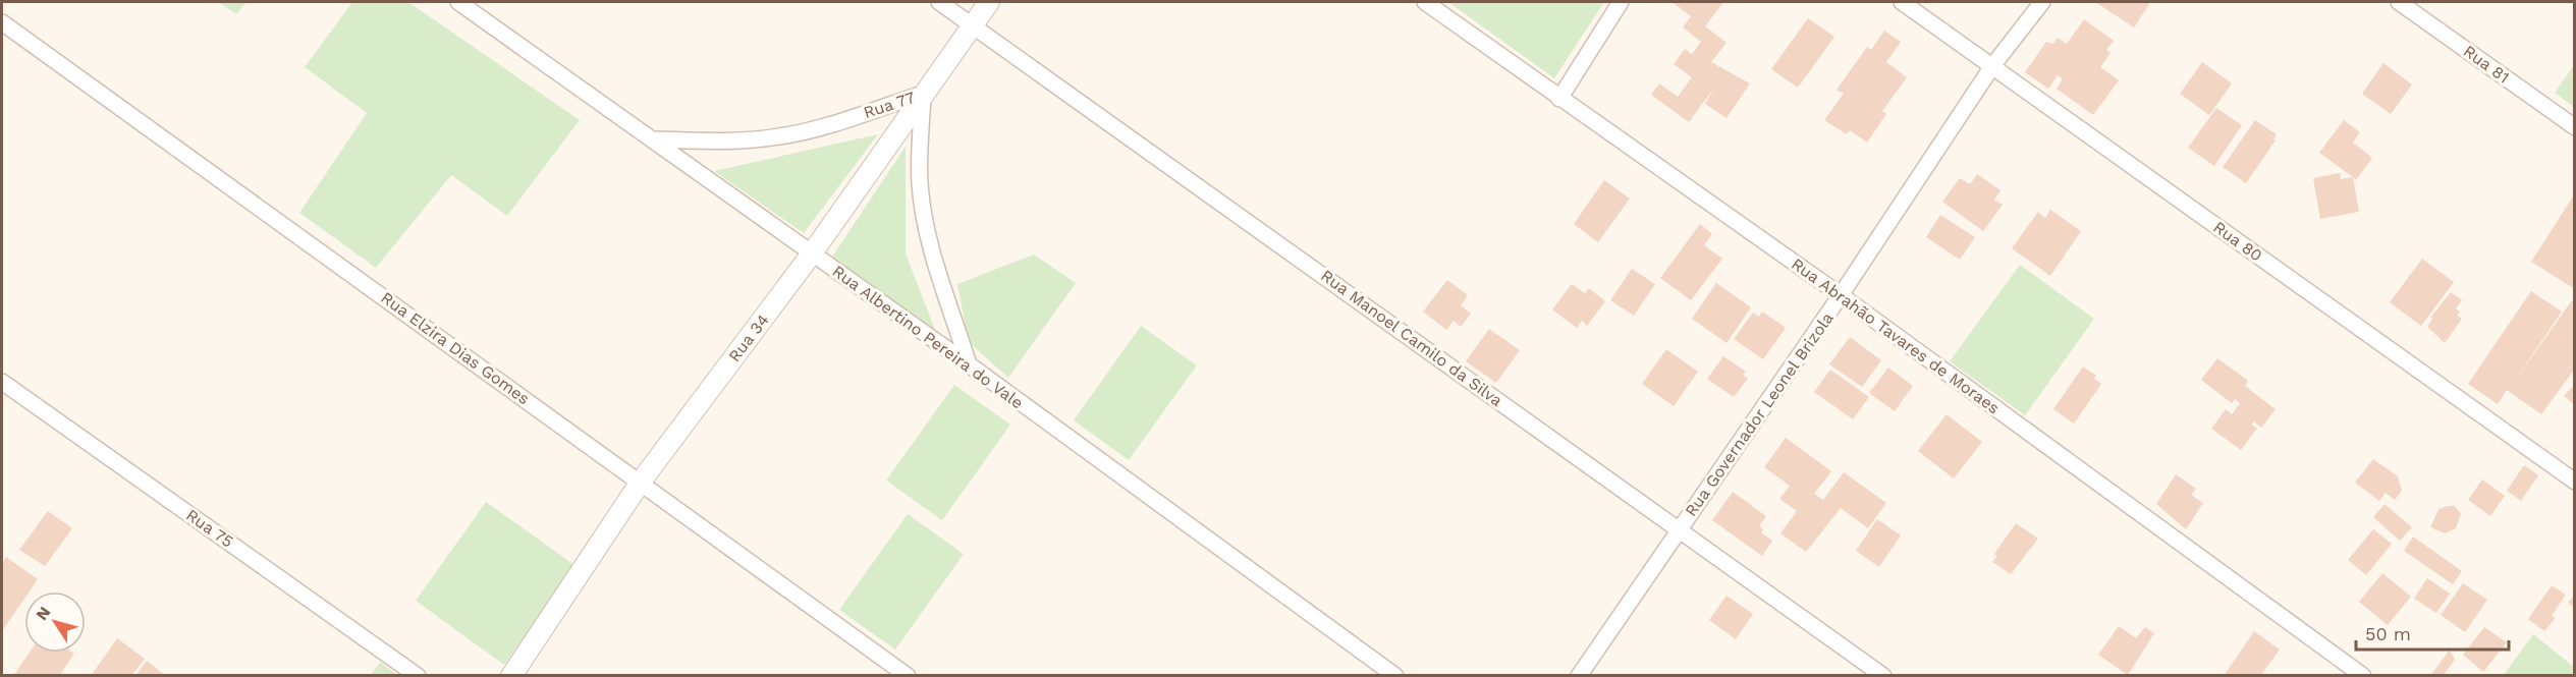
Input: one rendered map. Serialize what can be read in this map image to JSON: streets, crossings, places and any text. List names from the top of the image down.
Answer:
{
  "streets": {
    "street": [
      "Rua 81",
      "Rua 77",
      "Rua 80",
      "Rua Abrahão Tavares de Moraes",
      "Rua Albertino Pereira do Vale",
      "Rua 34",
      "Rua Manoel Camilo da Silva",
      "Rua Elzira Dias Gomes",
      "Rua Governador Leonel Brizola",
      "Rua 75"
    ]
  },
  "crossings": [
    ["Rua 77", "Rua Albertino Pereira do Vale"],
    ["Rua 77", "Rua 34"],
    ["Rua 80", "Rua Governador Leonel Brizola"],
    ["Rua Abrahão Tavares de Moraes", "Rua Governador Leonel Brizola"],
    ["Rua Albertino Pereira do Vale", "Rua 34"],
    ["Rua 34", "Rua Manoel Camilo da Silva"],
    ["Rua 34", "Rua Elzira Dias Gomes"],
    ["Rua Manoel Camilo da Silva", "Rua Governador Leonel Brizola"]
  ],
  "scale_bar": "50 m",
  "north": "top left"
}
